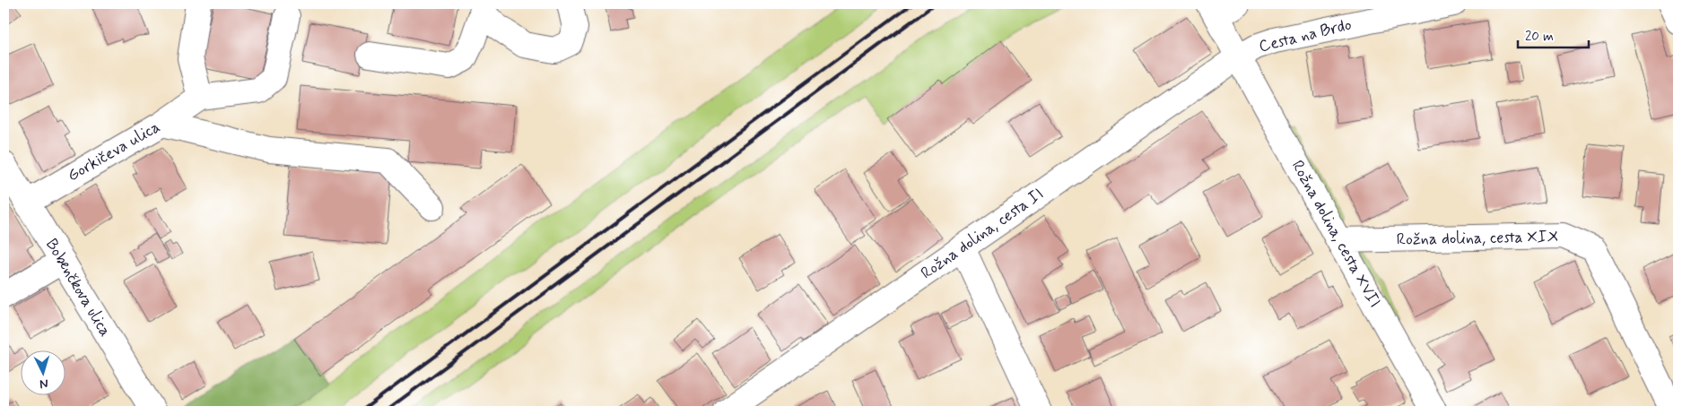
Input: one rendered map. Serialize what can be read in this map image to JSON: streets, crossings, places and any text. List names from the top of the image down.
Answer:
{
  "streets": {
    "street": [
      "Cesta na Brdo",
      "Gorkičeva ulica",
      "Rožna dolina, cesta II",
      "Rožna dolina, cesta XVII",
      "Rožna dolina, cesta XIX",
      "Bobenčkova ulica"
    ]
  },
  "crossings": [
    ["Cesta na Brdo", "Rožna dolina, cesta II"],
    ["Cesta na Brdo", "Rožna dolina, cesta XVII"],
    ["Gorkičeva ulica", "Bobenčkova ulica"],
    ["Rožna dolina, cesta II", "Rožna dolina, cesta XVII"],
    ["Rožna dolina, cesta XVII", "Rožna dolina, cesta XIX"]
  ],
  "scale_bar": "20 m",
  "north": "bottom"
}
